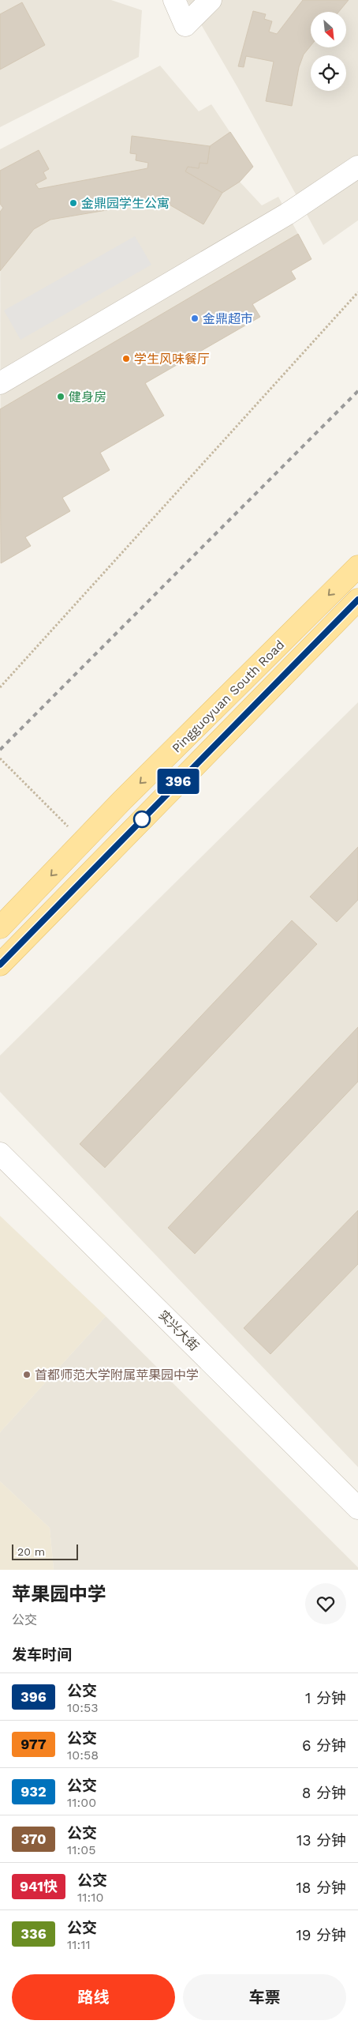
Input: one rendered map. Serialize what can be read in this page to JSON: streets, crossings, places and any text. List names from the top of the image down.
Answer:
{
  "streets": {
    "main road": ["Pingguoyuan South Road"],
    "street": ["实兴大街"]
  },
  "places": [
    "金鼎园学生公寓",
    "金鼎超市",
    "学生风味餐厅",
    "健身房",
    "首都师范大学附属苹果园中学"
  ],
  "lines": ["bus line 396"],
  "scale_bar": "20 m",
  "north": "bottom right",
  "page": {
    "on_map": "396",
    "scale": "20 m",
    "heading": [
      ["苹果园中学", "公交"],
      "发车时间"
    ],
    "list": [
      {
        "mark": "396",
        "name": "公交",
        "note": "10:53",
        "value": "1 分钟"
      },
      {
        "mark": "977",
        "name": "公交",
        "note": "10:58",
        "value": "6 分钟"
      },
      {
        "mark": "932",
        "name": "公交",
        "note": "11:00",
        "value": "8 分钟"
      },
      {
        "mark": "370",
        "name": "公交",
        "note": "11:05",
        "value": "13 分钟"
      },
      {
        "mark": "941快",
        "name": "公交",
        "note": "11:10",
        "value": "18 分钟"
      },
      {
        "mark": "336",
        "name": "公交",
        "note": "11:11",
        "value": "19 分钟"
      }
    ],
    "buttons": ["路线", "车票"]
  }
}
